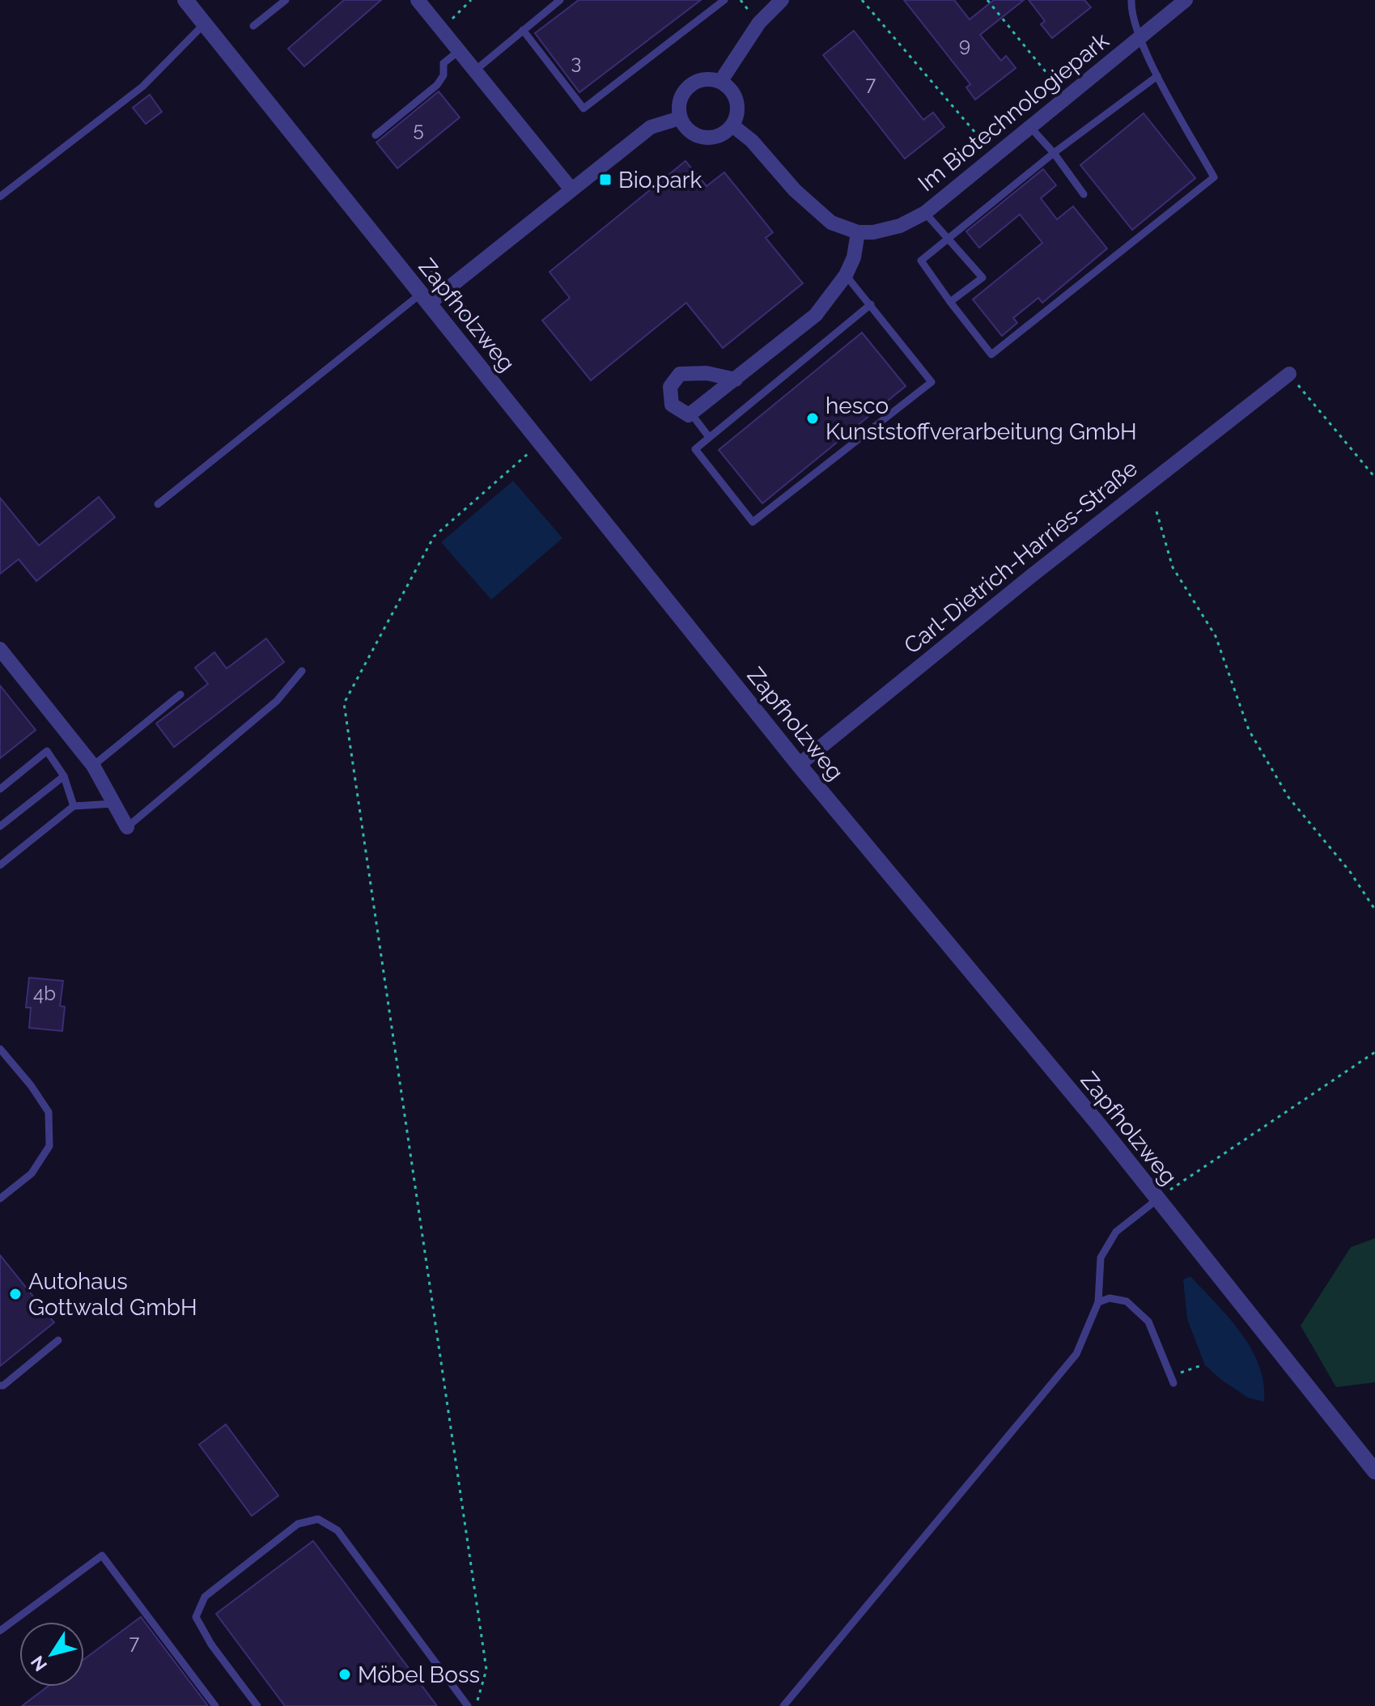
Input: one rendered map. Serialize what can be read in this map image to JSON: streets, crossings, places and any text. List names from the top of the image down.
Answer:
{
  "streets": {
    "street": ["Im Biotechnologiepark", "Zapfholzweg", "Carl-Dietrich-Harries-Straße"]
  },
  "crossings": [
    ["Zapfholzweg", "Carl-Dietrich-Harries-Straße"]
  ],
  "places": {
    "transit": ["Bio.park"],
    "other": ["hesco Kunststoffverarbeitung GmbH", "Autohaus Gottwald GmbH", "Möbel Boss"]
  },
  "house_numbers": [
    "9",
    "3",
    "7",
    "5",
    "4b",
    "7"
  ],
  "north": "bottom left"
}
